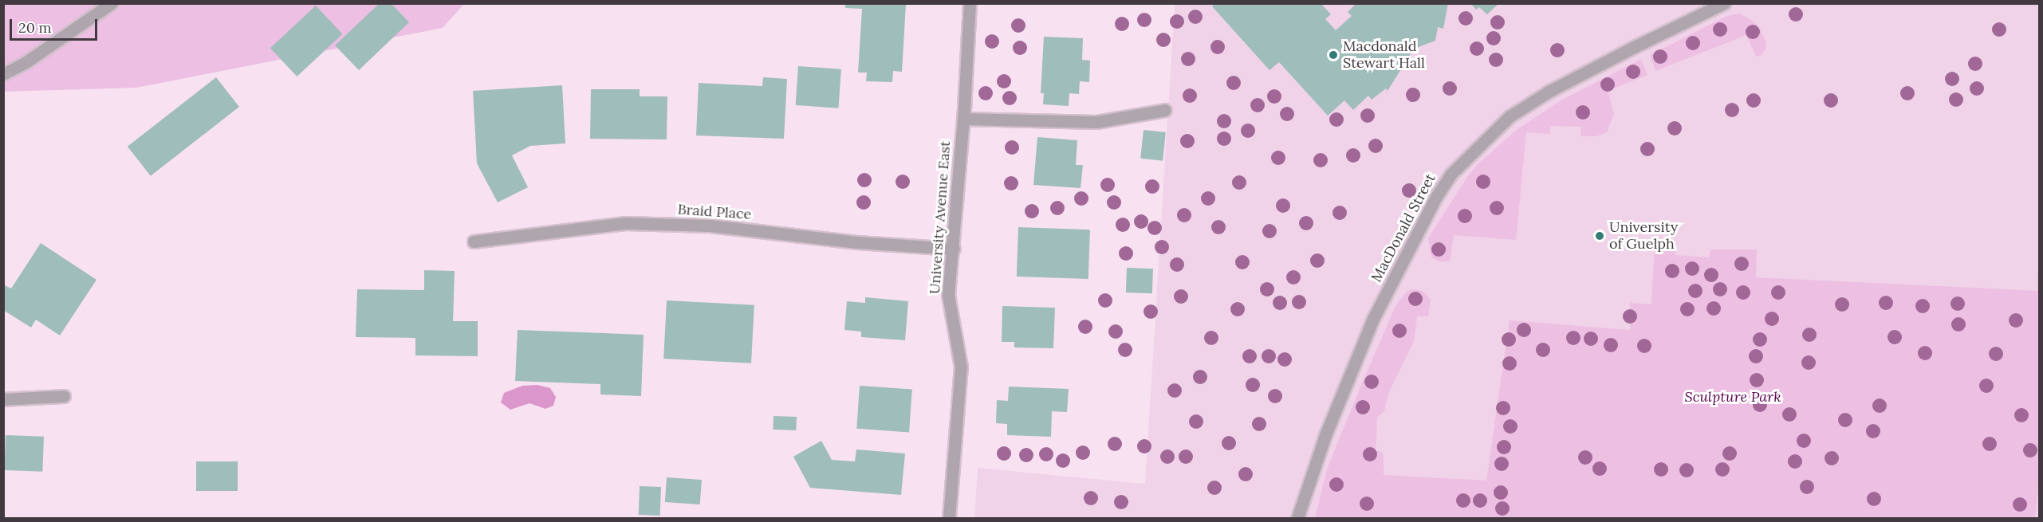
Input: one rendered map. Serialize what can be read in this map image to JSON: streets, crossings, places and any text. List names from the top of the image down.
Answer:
{
  "streets": {
    "street": ["Braid Place", "University Avenue East", "MacDonald Street"]
  },
  "crossings": [
    ["Braid Place", "University Avenue East"]
  ],
  "parks": ["Sculpture Park"],
  "places": ["Macdonald Stewart Hall", "University of Guelph"],
  "scale_bar": "20 m"
}
